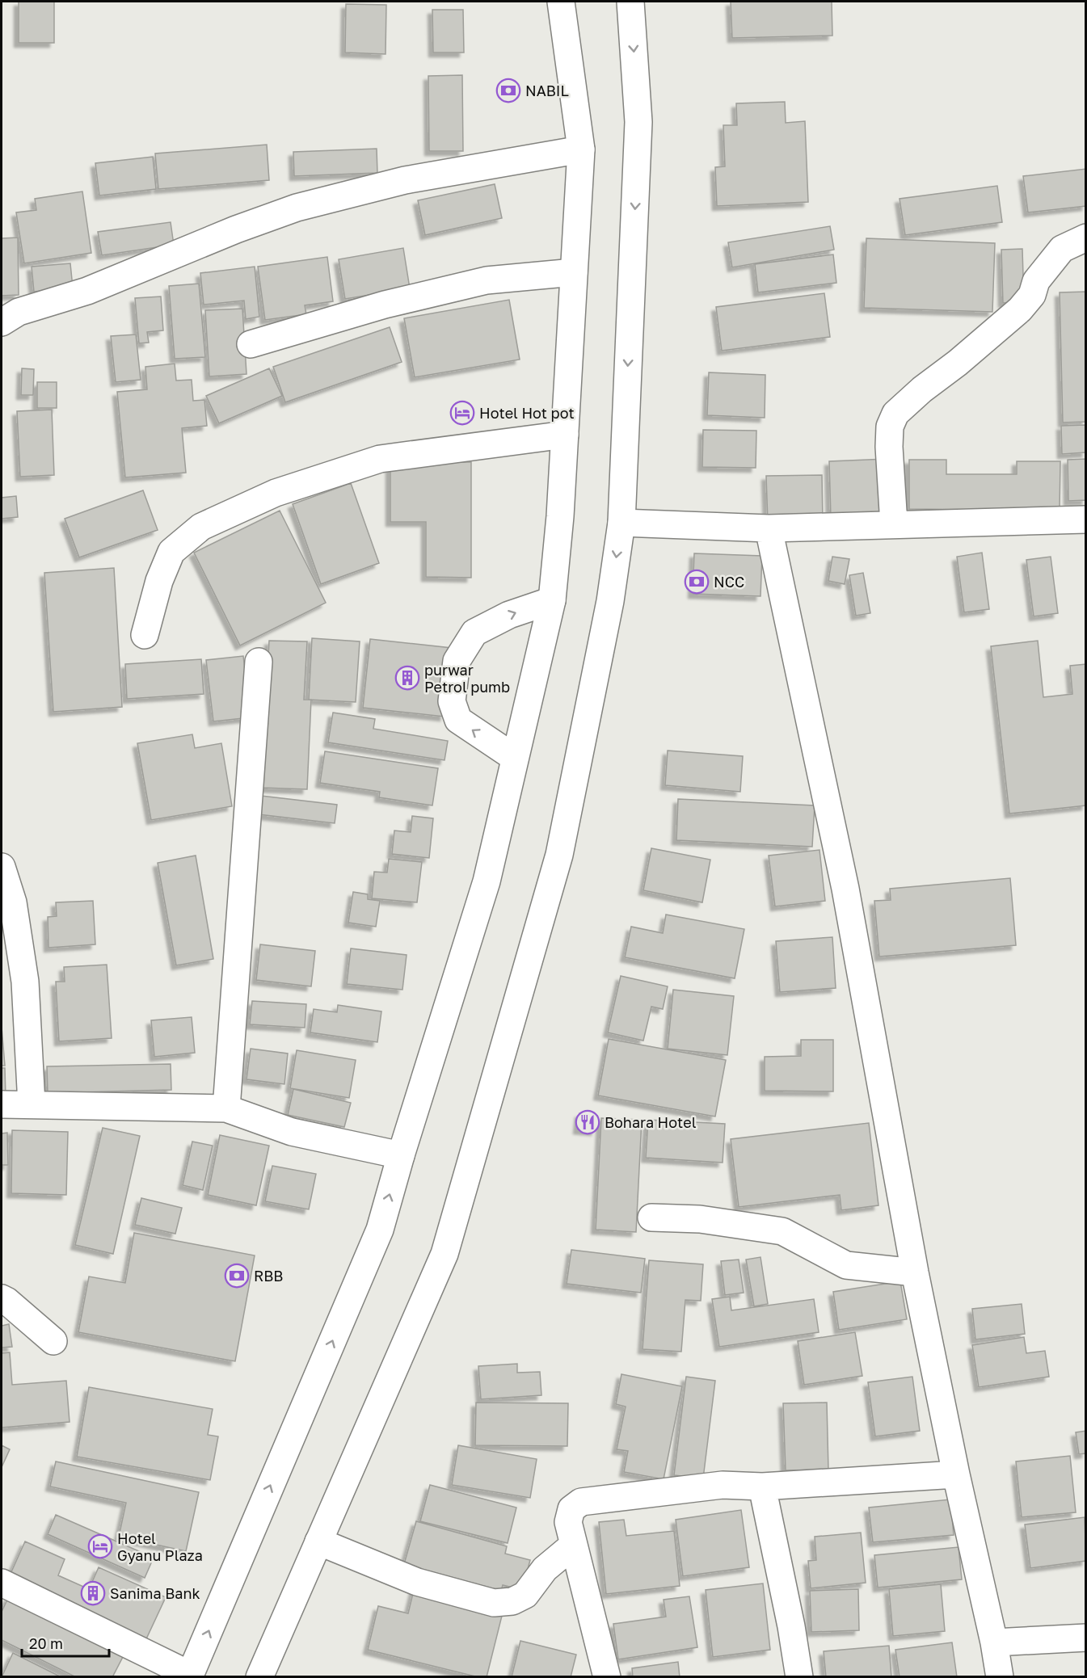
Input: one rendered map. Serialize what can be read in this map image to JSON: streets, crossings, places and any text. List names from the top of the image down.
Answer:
{
  "places": {
    "bank": ["NABIL", "NCC", "RBB"],
    "hotel": ["Hotel Hot pot", "Hotel Gyanu Plaza"],
    "building": ["purwar Petrol pumb", "Sanima Bank"],
    "restaurant": ["Bohara Hotel"]
  },
  "scale_bar": "20 m"
}
